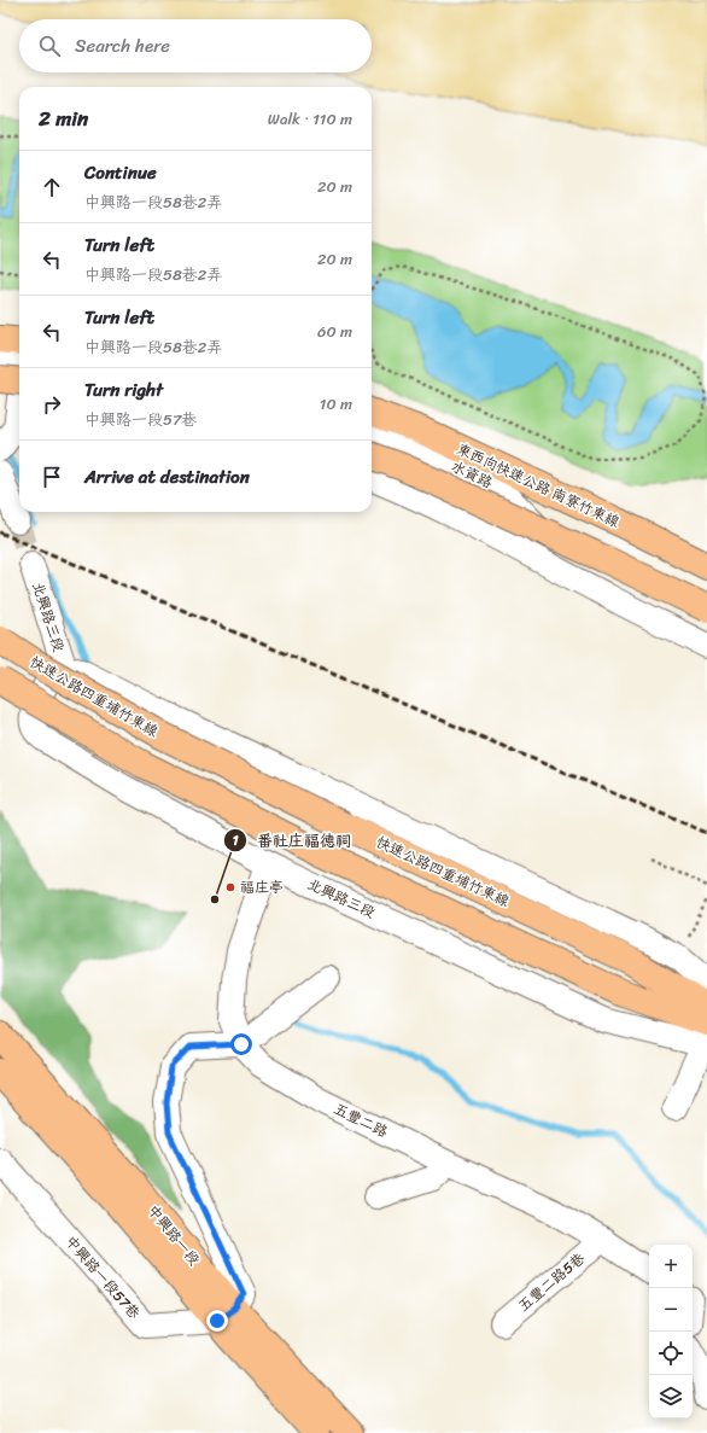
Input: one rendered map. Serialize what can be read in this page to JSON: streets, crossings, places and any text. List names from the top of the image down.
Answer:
{
  "streets": {
    "main road": ["東西向快速公路 南寮竹東線", "快速公路四重埔竹東線", "中興路一段"],
    "street": [
      "水資路",
      "北興路三段",
      "五豐二路",
      "中興路一段57巷",
      "五豐二路5巷"
    ]
  },
  "crossings": [
    ["北興路三段", "五豐二路"],
    ["五豐二路", "五豐二路5巷"],
    ["中興路一段", "中興路一段57巷"]
  ],
  "places": ["福庄亭", "番社庄福德祠"],
  "page": {
    "search": "Search here",
    "heading": ["2 min", "Walk · 110 m"],
    "list": [
      ["Continue", "中興路一段58巷2弄", "20 m"],
      ["Turn left", "中興路一段58巷2弄", "20 m"],
      ["Turn left", "中興路一段58巷2弄", "60 m"],
      ["Turn right", "中興路一段57巷", "10 m"],
      "Arrive at destination"
    ],
    "map_buttons": ["+", "−"]
  }
}
